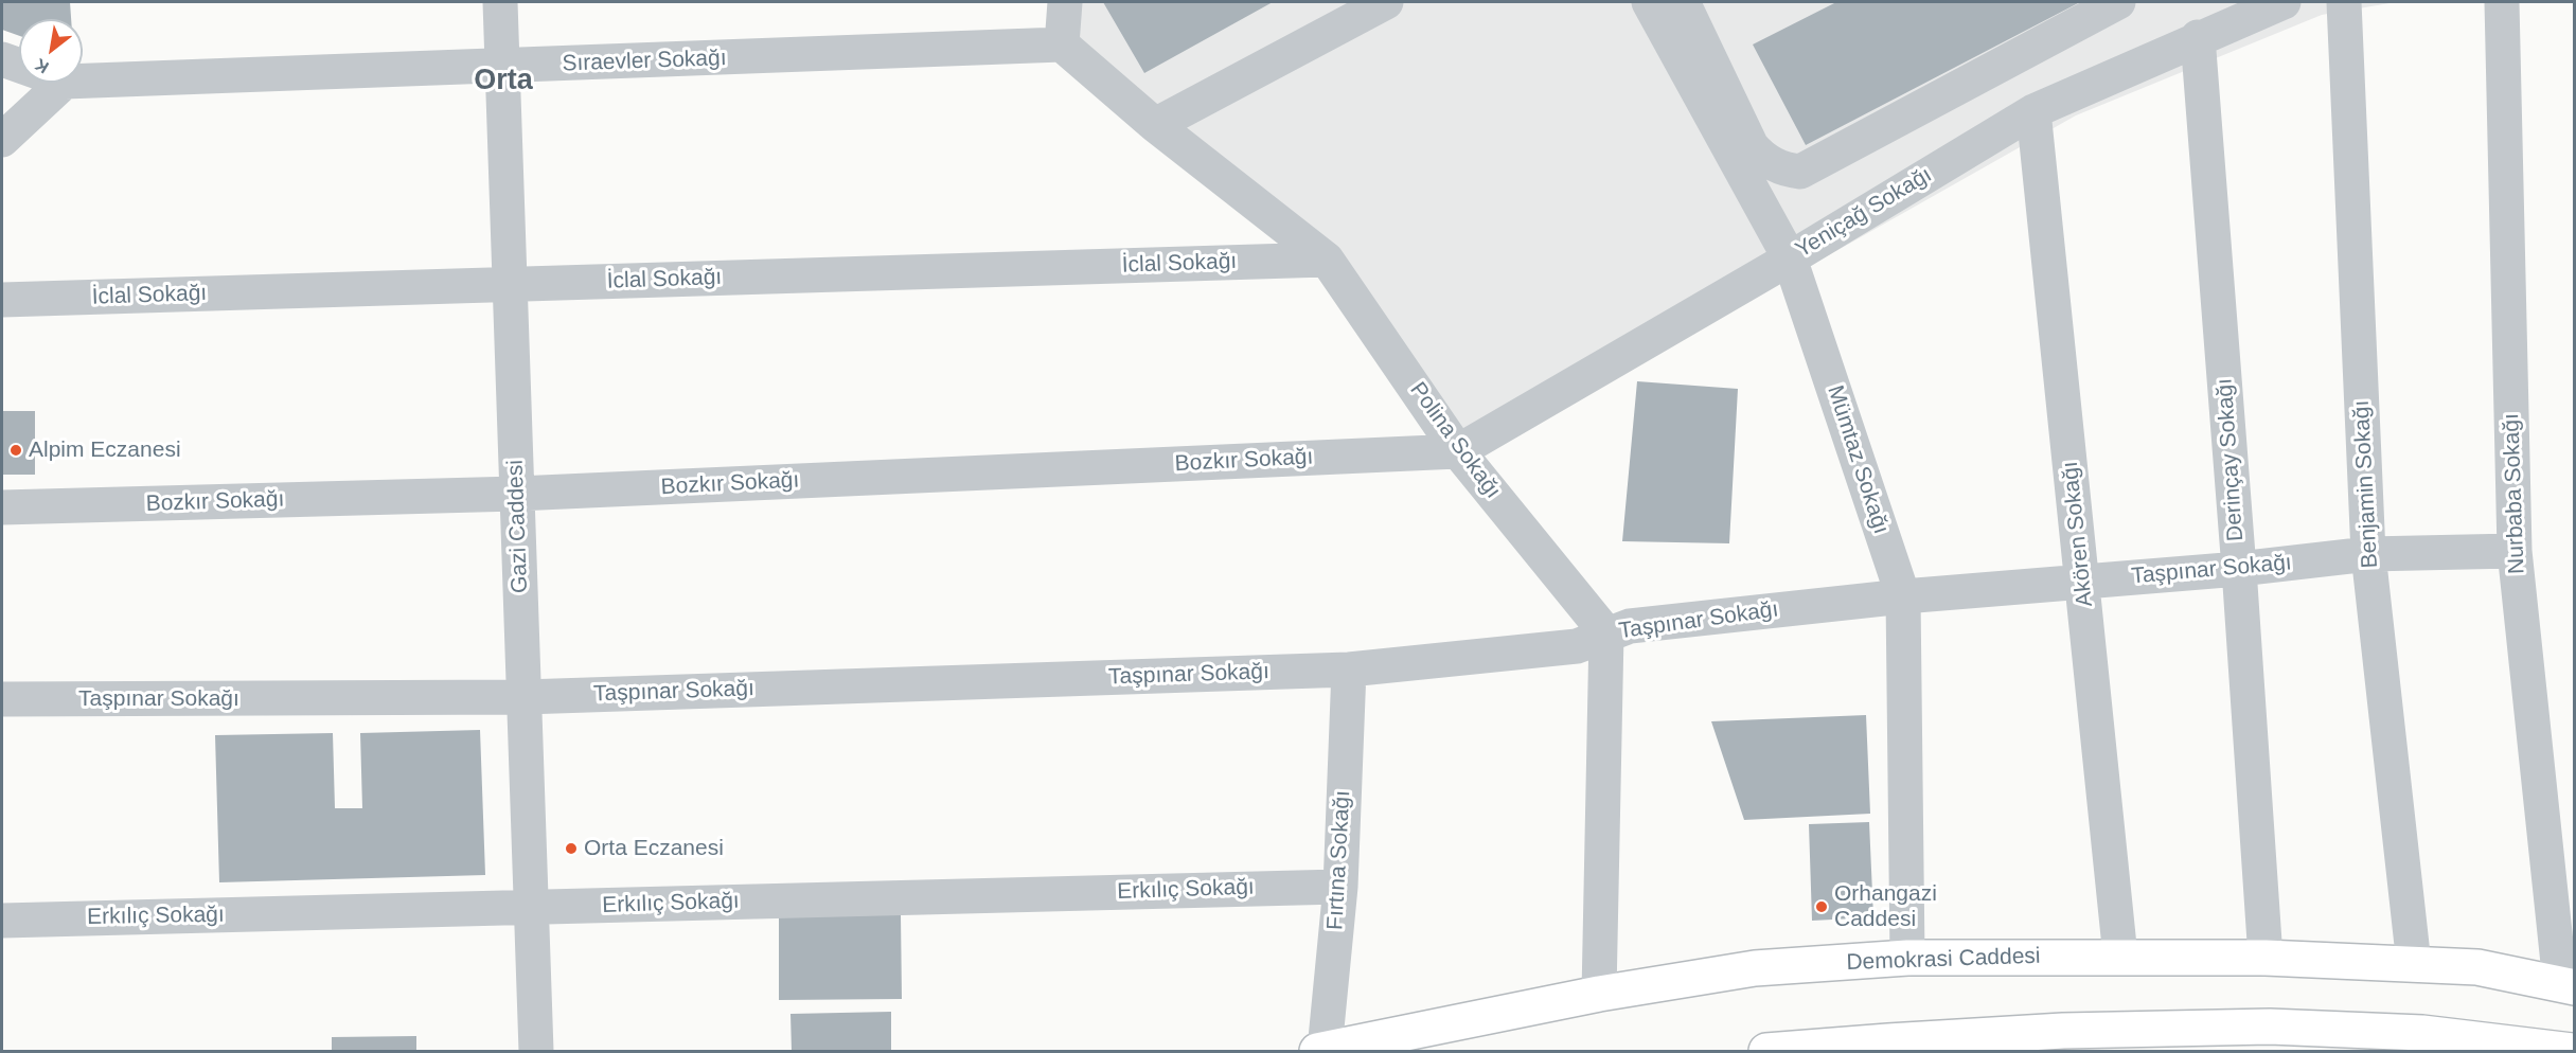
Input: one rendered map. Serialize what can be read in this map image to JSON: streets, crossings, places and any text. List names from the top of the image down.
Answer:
{
  "streets": {
    "main road": ["Demokrasi Caddesi"],
    "street": [
      "Sıraevler Sokağı",
      "Yeniçağ Sokağı",
      "İclal Sokağı",
      "Polina Sokağı",
      "Mümtaz Sokağı",
      "Derinçay Sokağı",
      "Bozkır Sokağı",
      "Benjamin Sokağı",
      "Nurbaba Sokağı",
      "Gazi Caddesi",
      "Akören Sokağı",
      "Taşpınar Sokağı",
      "Fırtına Sokağı",
      "Erkılıç Sokağı"
    ]
  },
  "crossings": [
    ["Sıraevler Sokağı", "Polina Sokağı"],
    ["Sıraevler Sokağı", "Gazi Caddesi"],
    ["Yeniçağ Sokağı", "Polina Sokağı"],
    ["Yeniçağ Sokağı", "Mümtaz Sokağı"],
    ["Yeniçağ Sokağı", "Derinçay Sokağı"],
    ["Yeniçağ Sokağı", "Bozkır Sokağı"],
    ["Yeniçağ Sokağı", "Akören Sokağı"],
    ["İclal Sokağı", "Polina Sokağı"],
    ["İclal Sokağı", "Gazi Caddesi"],
    ["Polina Sokağı", "Bozkır Sokağı"],
    ["Polina Sokağı", "Taşpınar Sokağı"],
    ["Mümtaz Sokağı", "Taşpınar Sokağı"],
    ["Mümtaz Sokağı", "Demokrasi Caddesi"],
    ["Derinçay Sokağı", "Taşpınar Sokağı"],
    ["Derinçay Sokağı", "Demokrasi Caddesi"],
    ["Bozkır Sokağı", "Gazi Caddesi"],
    ["Benjamin Sokağı", "Taşpınar Sokağı"],
    ["Benjamin Sokağı", "Demokrasi Caddesi"],
    ["Nurbaba Sokağı", "Taşpınar Sokağı"],
    ["Nurbaba Sokağı", "Demokrasi Caddesi"],
    ["Gazi Caddesi", "Taşpınar Sokağı"],
    ["Gazi Caddesi", "Erkılıç Sokağı"],
    ["Akören Sokağı", "Taşpınar Sokağı"],
    ["Akören Sokağı", "Demokrasi Caddesi"],
    ["Taşpınar Sokağı", "Fırtına Sokağı"],
    ["Fırtına Sokağı", "Erkılıç Sokağı"],
    ["Fırtına Sokağı", "Demokrasi Caddesi"]
  ],
  "districts": ["Orta"],
  "places": ["Alpim Eczanesi", "Orta Eczanesi", "Orhangazi Caddesi"],
  "north": "bottom left"
}
